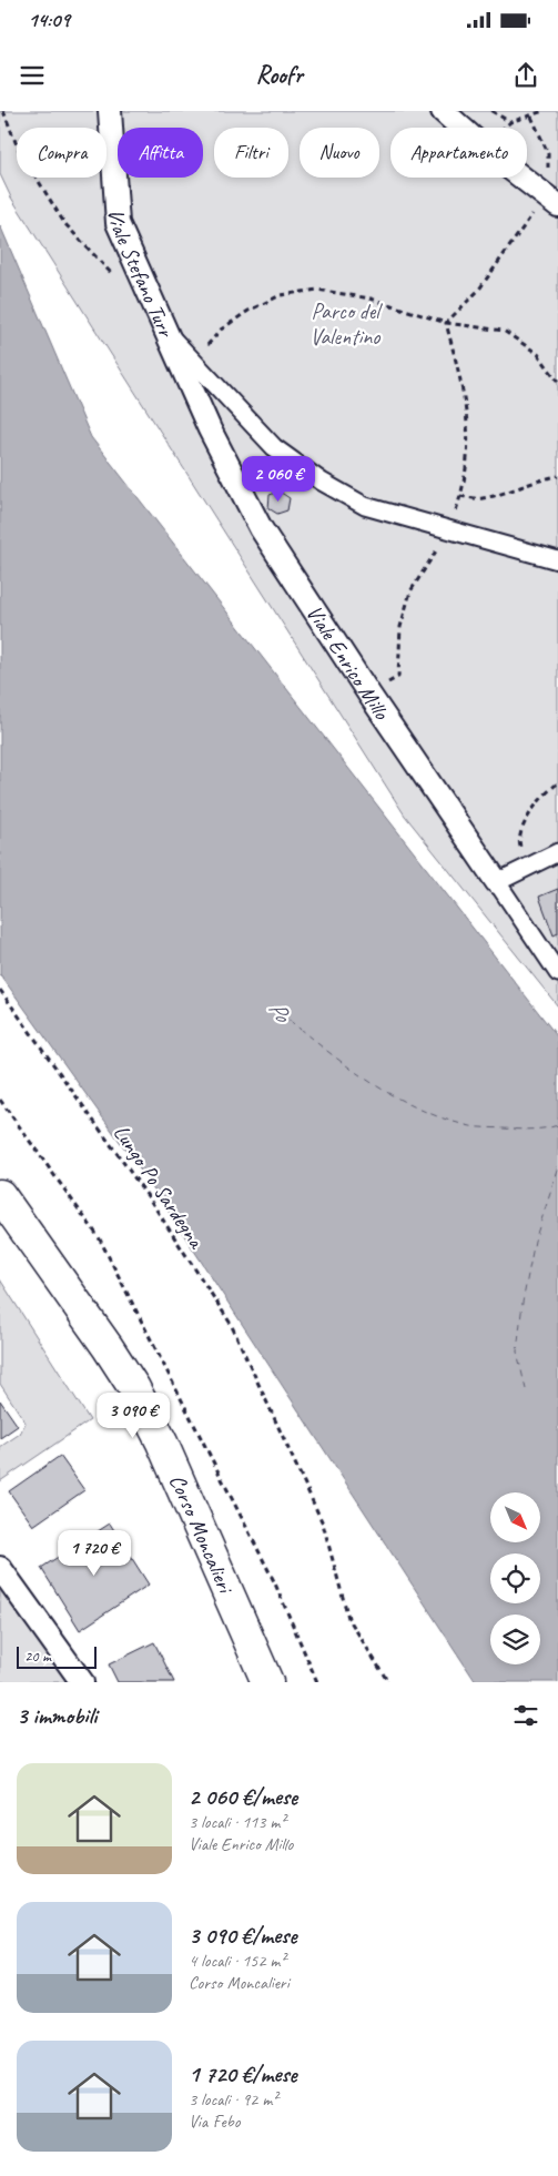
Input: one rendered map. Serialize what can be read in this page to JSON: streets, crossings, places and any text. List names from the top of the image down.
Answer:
{
  "streets": {
    "main road": ["Corso Moncalieri"],
    "street": ["Viale Stefano Turr", "Viale Enrico Millo"],
    "path": ["Lungo Po Sardegna"]
  },
  "crossings": [
    ["Viale Stefano Turr", "Viale Enrico Millo"]
  ],
  "water": ["Po"],
  "parks": ["Parco del Valentino"],
  "scale_bar": "20 m",
  "north": "bottom right",
  "page": {
    "status": "14:09",
    "header": "Roofr",
    "chip": [
      "Compra",
      "Affitta",
      "Filtri",
      "Nuovo",
      "Appartamento"
    ],
    "price": ["2 060 €", "3 090 €", "1 720 €"],
    "scale": "20 m",
    "heading": "3 immobili",
    "list": [
      {
        "name": "2 060 €/mese",
        "note": "3 locali · 113 m² · Viale Enrico Millo"
      },
      {
        "name": "3 090 €/mese",
        "note": "4 locali · 152 m² · Corso Moncalieri"
      },
      {
        "name": "1 720 €/mese",
        "note": "3 locali · 92 m² · Via Febo"
      }
    ]
  }
}
